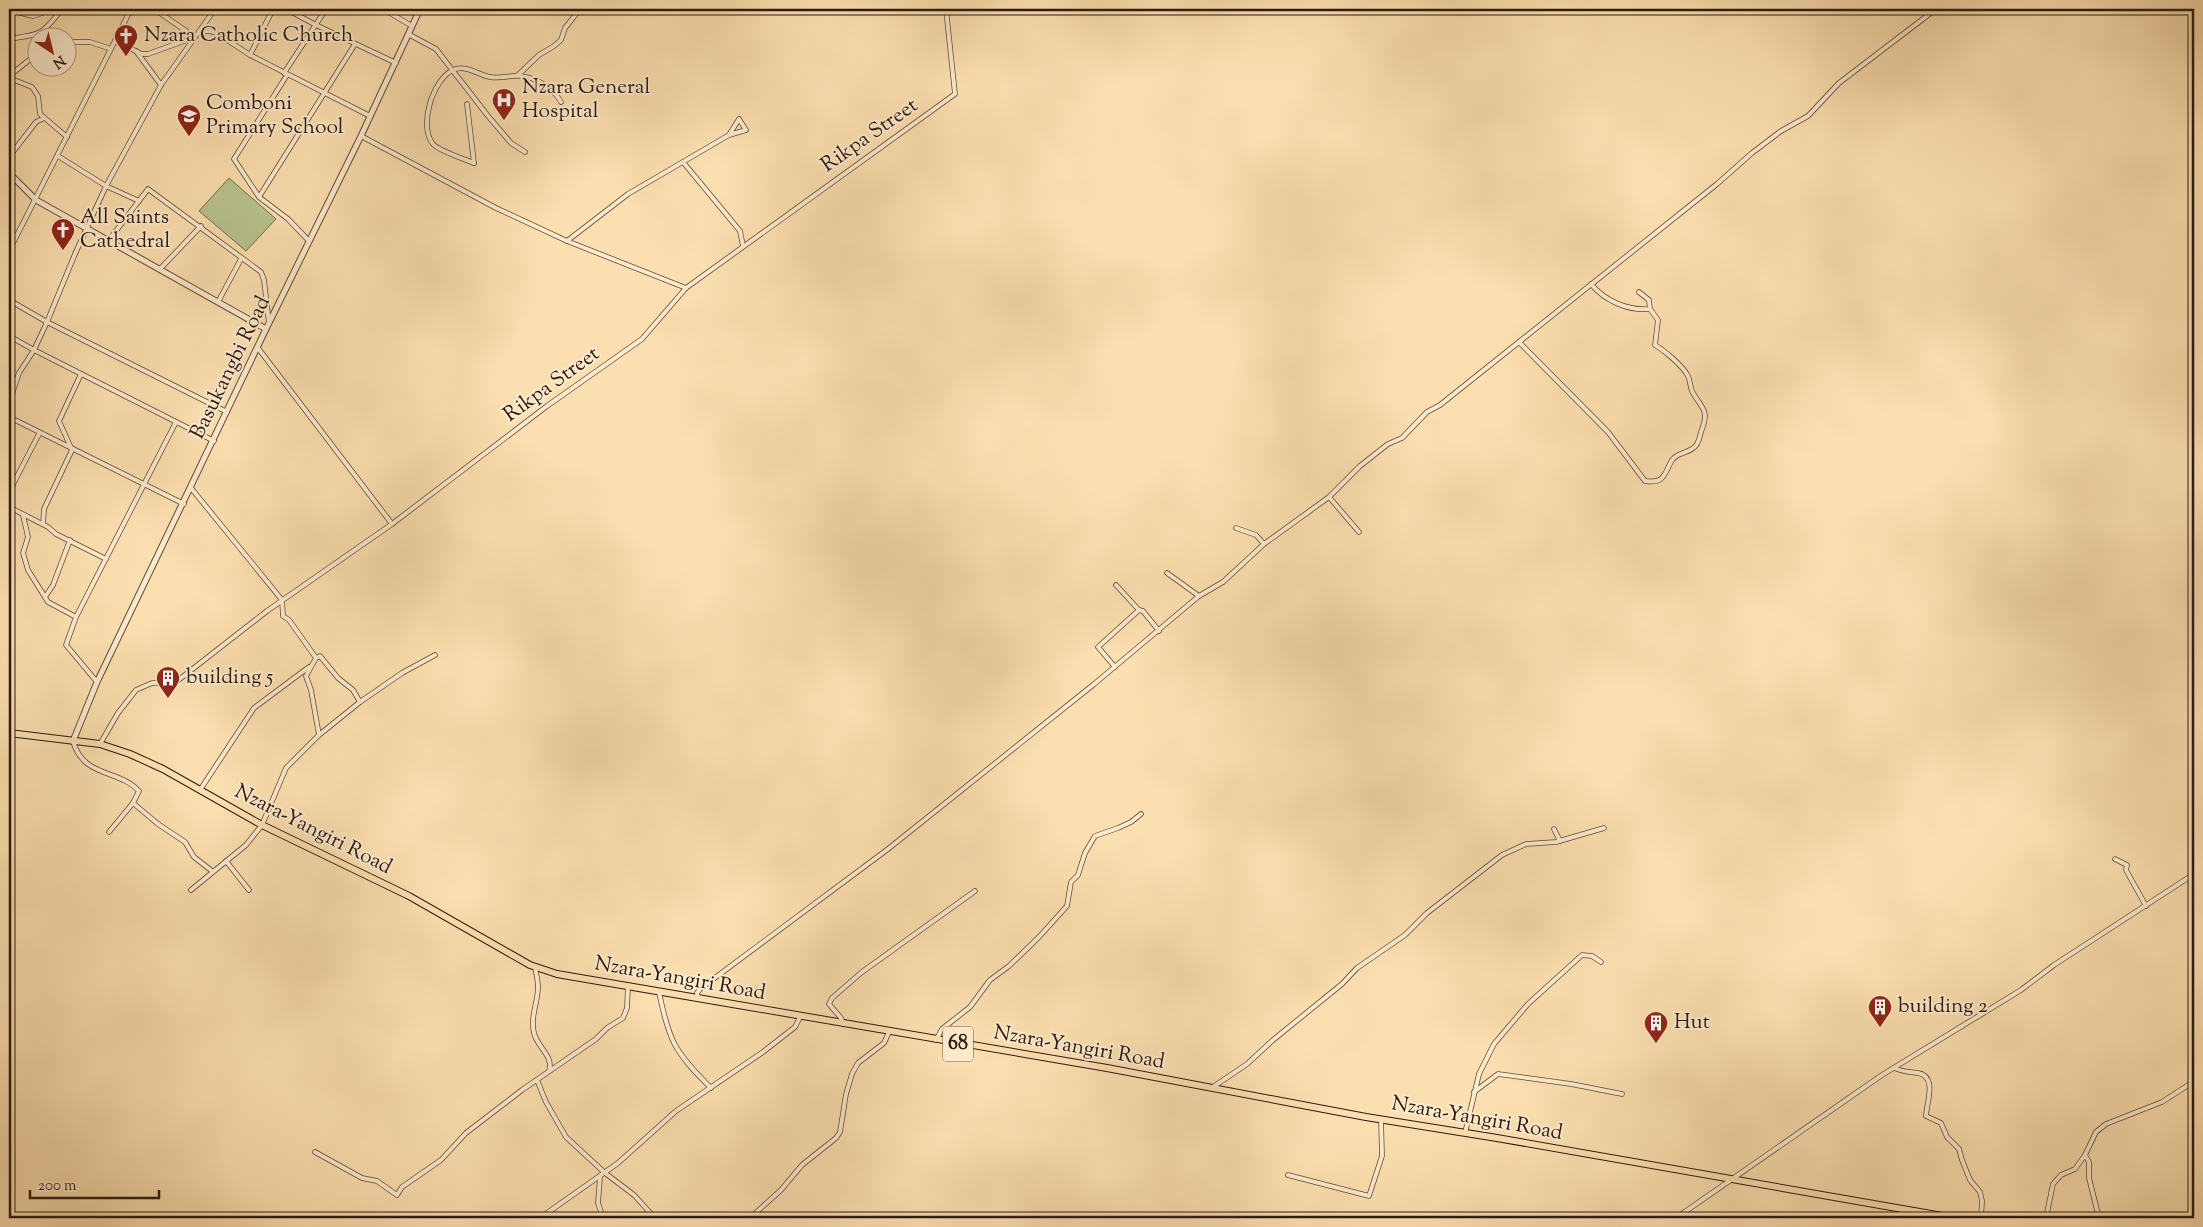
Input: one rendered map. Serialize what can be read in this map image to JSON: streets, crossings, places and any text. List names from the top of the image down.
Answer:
{
  "streets": {
    "main road": ["Nzara-Yangiri Road", "68"],
    "street": ["Rikpa Street", "Basukangbi Road"]
  },
  "crossings": [
    ["Rikpa Street", "Nzara-Yangiri Road"],
    ["Basukangbi Road", "Nzara-Yangiri Road"]
  ],
  "places": {
    "church": ["Nzara Catholic Church", "All Saints Cathedral"],
    "hospital": ["Nzara General Hospital"],
    "school or university": ["Comboni Primary School"],
    "building": ["building 5", "building 2", "Hut"]
  },
  "scale_bar": "200 m",
  "north": "bottom right"
}
